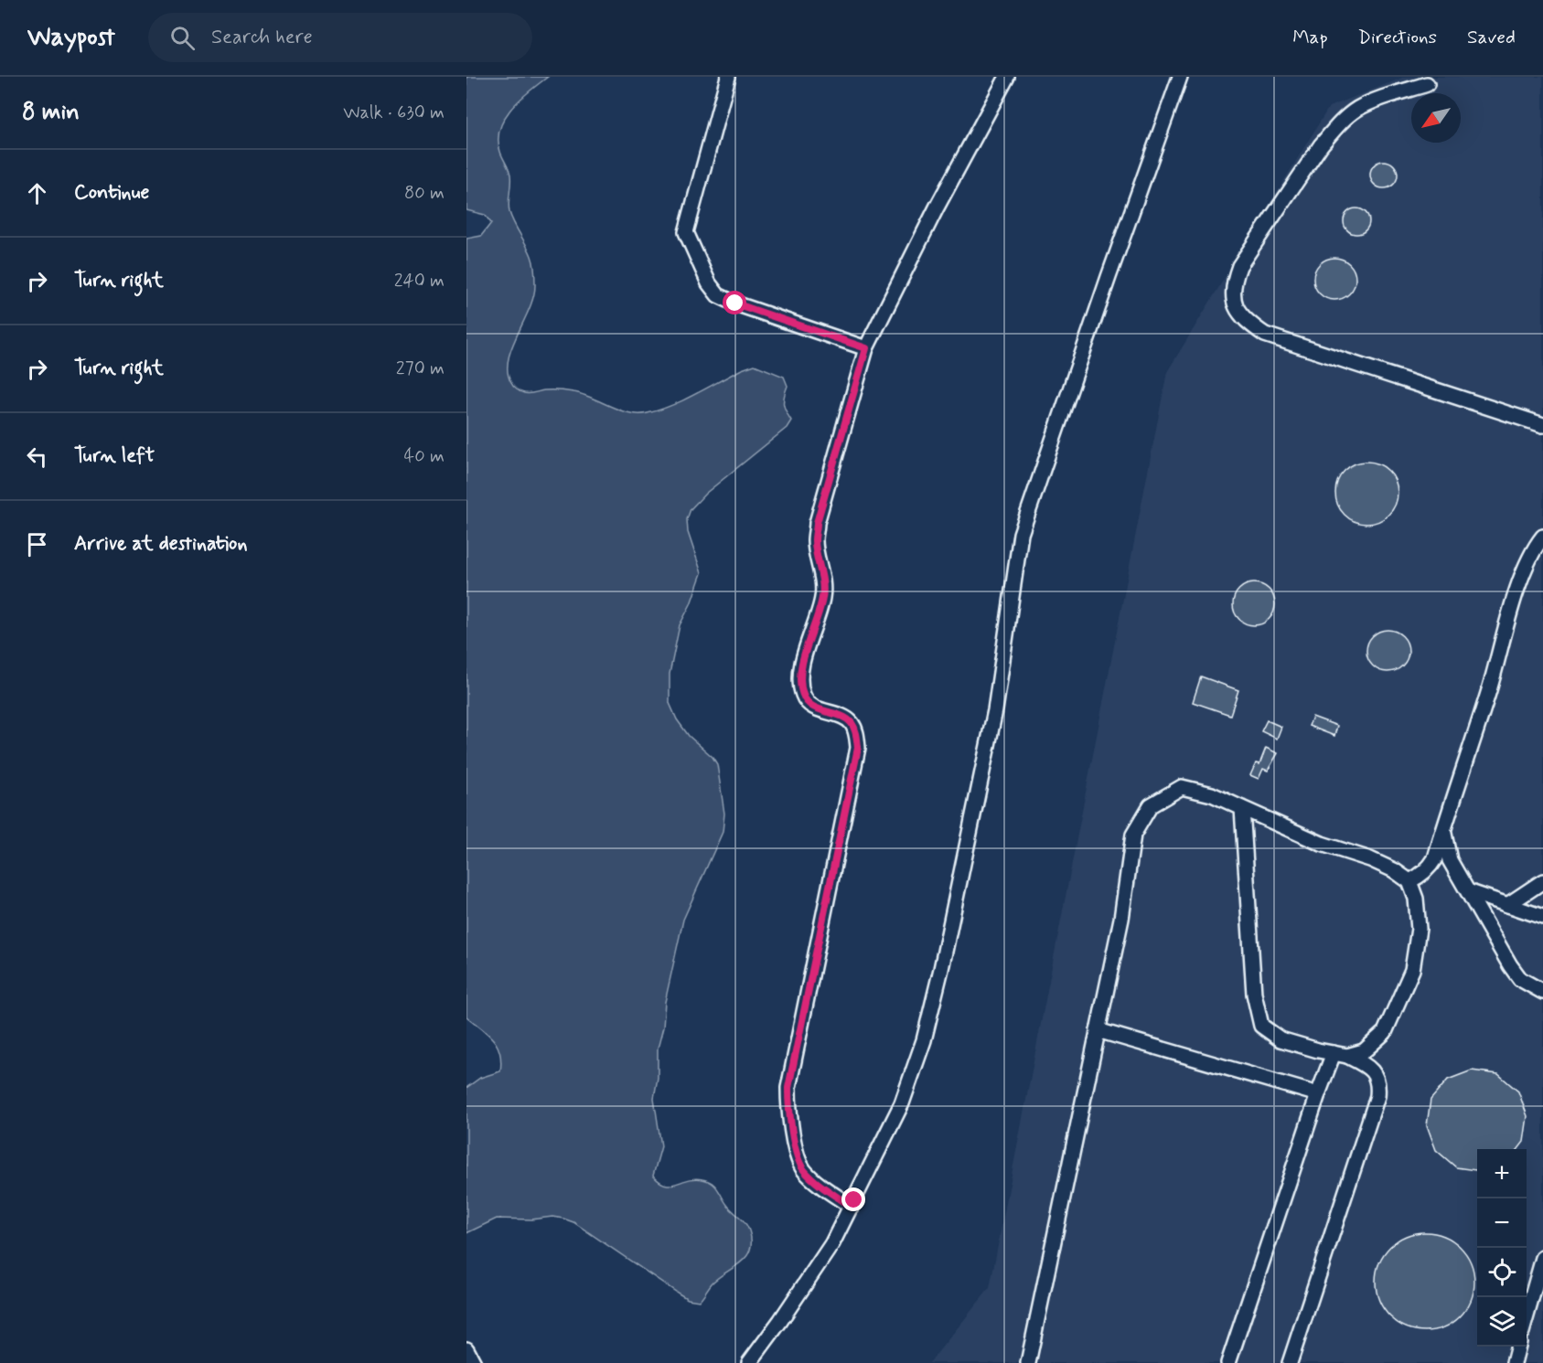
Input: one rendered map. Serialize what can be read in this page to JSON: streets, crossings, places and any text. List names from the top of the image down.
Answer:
{
  "north": "bottom left",
  "page": {
    "header": "Waypost",
    "search": "Search here",
    "nav": ["Map", "Directions", "Saved"],
    "heading": ["8 min", "Walk · 630 m"],
    "list": [
      ["Continue", "80 m"],
      ["Turn right", "240 m"],
      ["Turn right", "270 m"],
      ["Turn left", "40 m"],
      "Arrive at destination"
    ],
    "map_buttons": ["+", "−"]
  }
}
